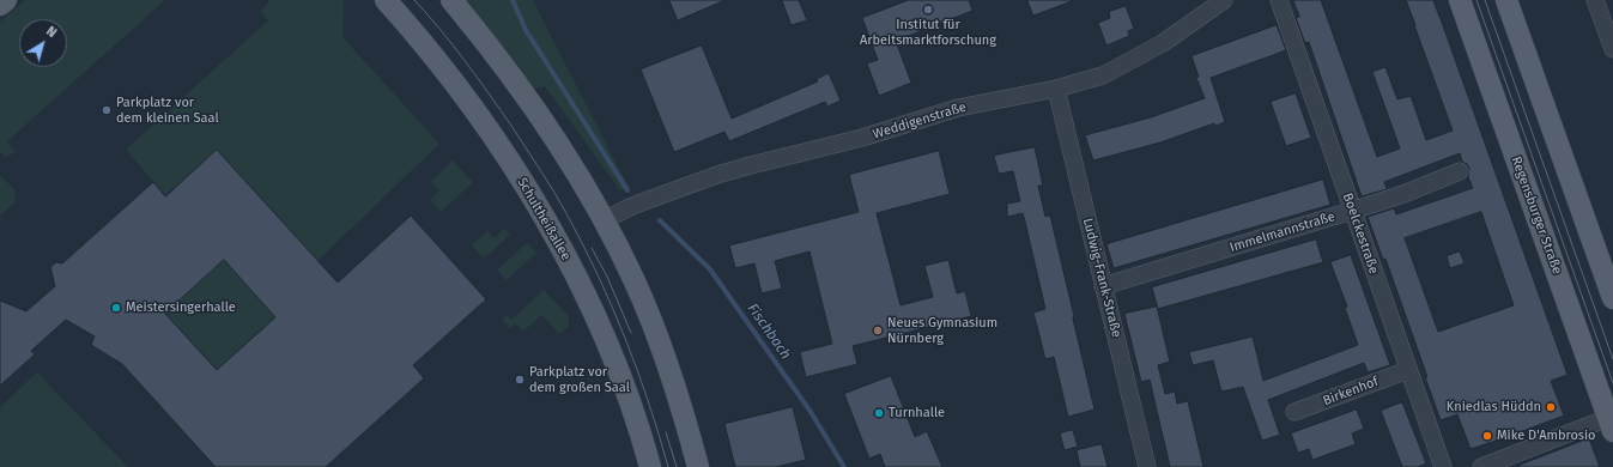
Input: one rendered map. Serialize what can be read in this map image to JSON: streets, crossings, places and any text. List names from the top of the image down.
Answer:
{
  "streets": {
    "main road": ["Regensburger Straße", "Schultheißallee"],
    "street": [
      "Weddigenstraße",
      "Immelmannstraße",
      "Boelckestraße",
      "Ludwig-Frank-Straße",
      "Birkenhof"
    ]
  },
  "crossings": [
    ["Weddigenstraße", "Ludwig-Frank-Straße"],
    ["Immelmannstraße", "Boelckestraße"],
    ["Immelmannstraße", "Ludwig-Frank-Straße"],
    ["Boelckestraße", "Birkenhof"]
  ],
  "water": ["Fischbach"],
  "places": [
    "Institut für Arbeitsmarktforschung",
    "Parkplatz vor dem kleinen Saal",
    "Meistersingerhalle",
    "Neues Gymnasium Nürnberg",
    "Parkplatz vor dem großen Saal",
    "Kniedlas Hüddn",
    "Turnhalle",
    "Mike D'Ambrosio"
  ],
  "north": "top right"
}
